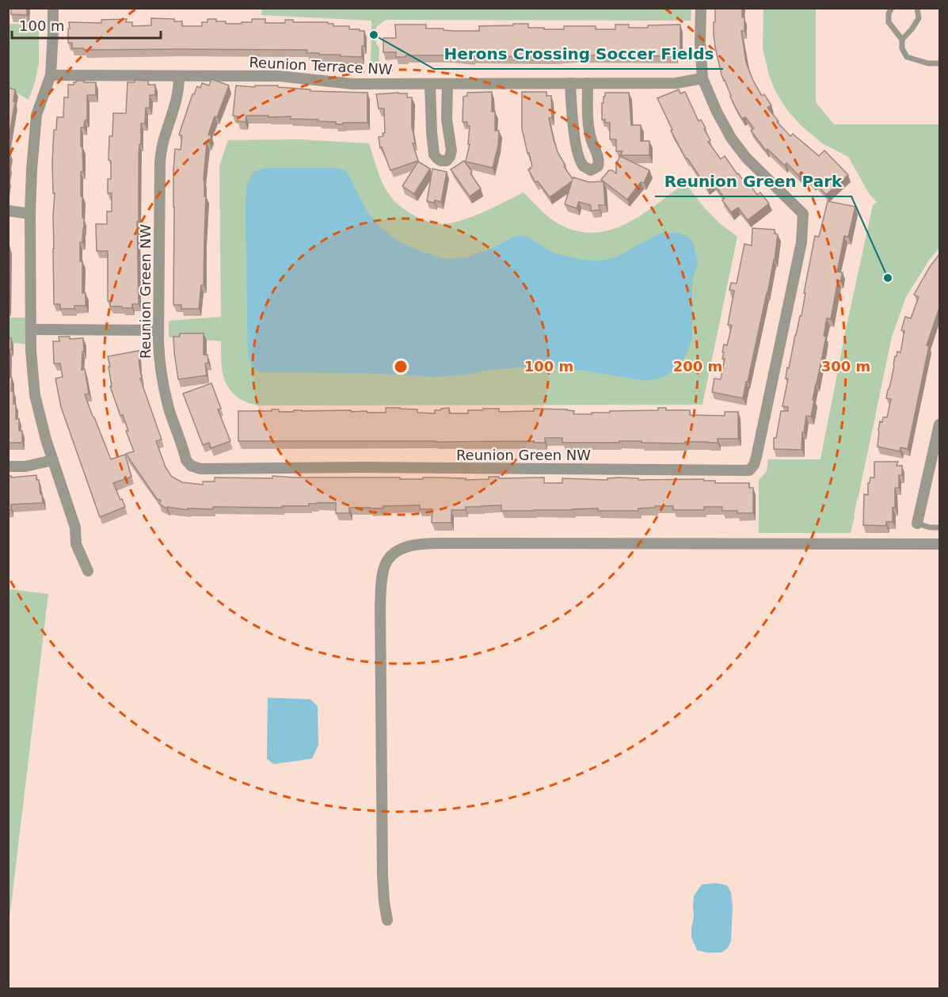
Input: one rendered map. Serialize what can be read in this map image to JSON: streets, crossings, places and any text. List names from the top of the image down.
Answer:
{
  "streets": {
    "street": ["Reunion Terrace NW", "Reunion Green NW"]
  },
  "crossings": [
    ["Reunion Terrace NW", "Reunion Green NW"]
  ],
  "places": ["Herons Crossing Soccer Fields", "Reunion Green Park"],
  "scale_bar": "100 m",
  "rings": ["100 m", "200 m", "300 m"]
}
